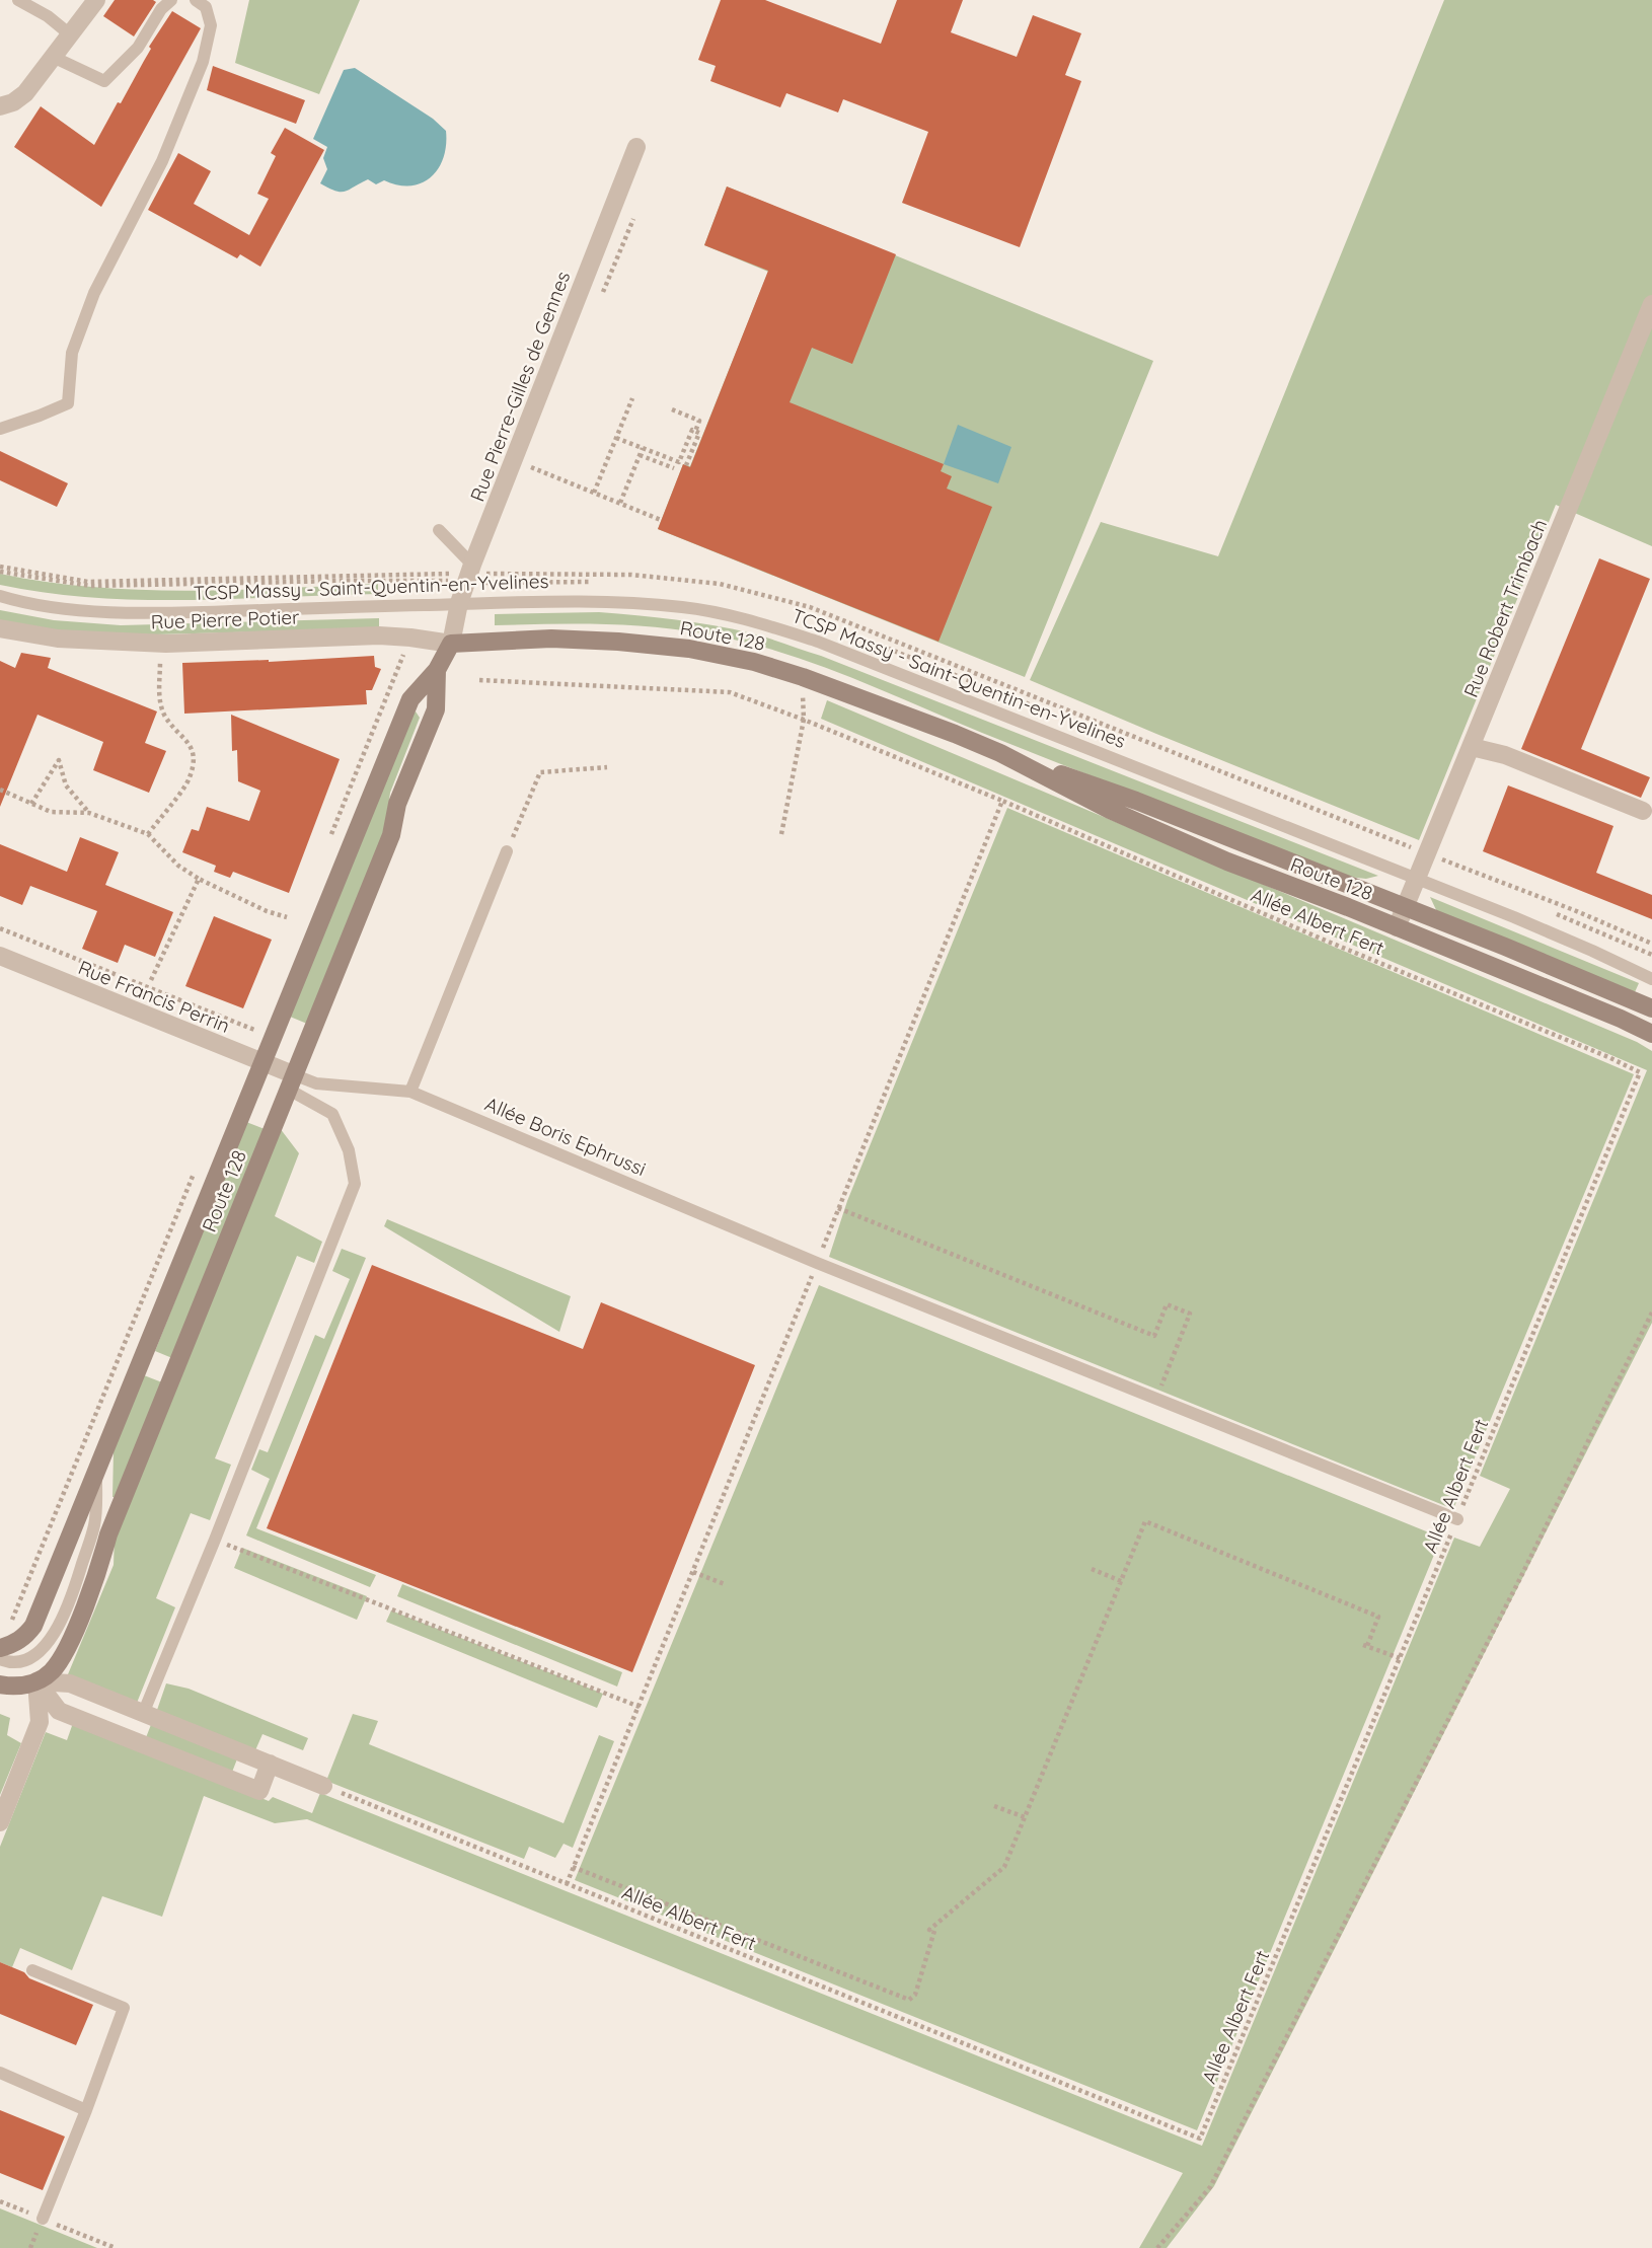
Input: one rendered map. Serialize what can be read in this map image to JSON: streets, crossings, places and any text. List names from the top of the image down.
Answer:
{
  "streets": {
    "main road": ["Route 128"],
    "street": [
      "Rue Pierre-Gilles de Gennes",
      "Rue Robert Trimbach",
      "Rue Pierre Potier",
      "Rue Francis Perrin"
    ],
    "lane": ["TCSP Massy - Saint-Quentin-en-Yvelines", "Allée Boris Ephrussi"],
    "path": ["Allée Albert Fert"]
  },
  "crossings": [
    ["Rue Pierre-Gilles de Gennes", "TCSP Massy - Saint-Quentin-en-Yvelines"],
    ["Rue Pierre-Gilles de Gennes", "Rue Pierre Potier"],
    ["Rue Pierre-Gilles de Gennes", "Route 128"],
    ["TCSP Massy - Saint-Quentin-en-Yvelines", "Rue Robert Trimbach"],
    ["Rue Robert Trimbach", "Route 128"],
    ["Rue Pierre Potier", "Route 128"],
    ["Route 128", "Rue Francis Perrin"],
    ["Route 128", "Allée Boris Ephrussi"],
    ["Allée Albert Fert", "Allée Boris Ephrussi"],
    ["Rue Francis Perrin", "Allée Boris Ephrussi"]
  ]
}
